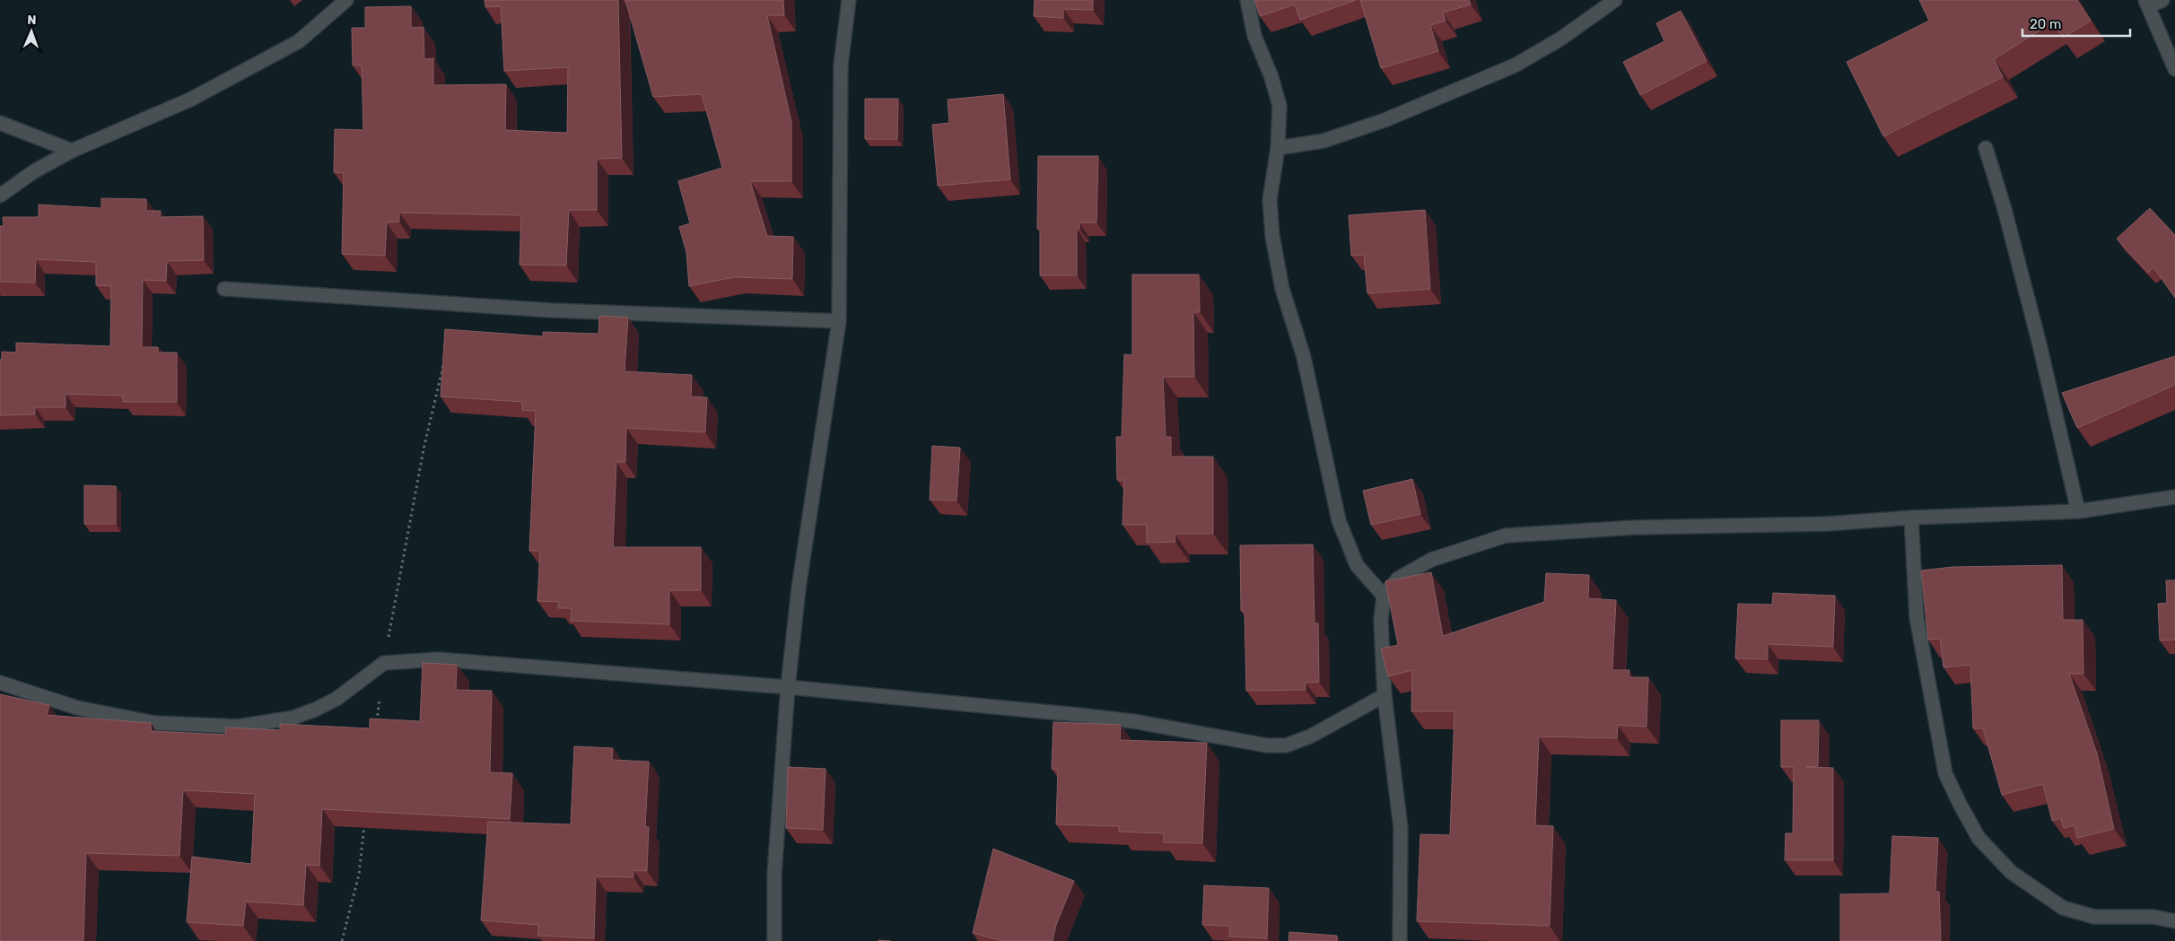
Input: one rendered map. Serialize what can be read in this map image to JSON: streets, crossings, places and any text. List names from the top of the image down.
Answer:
{
  "scale_bar": "20 m",
  "north": "top"
}
